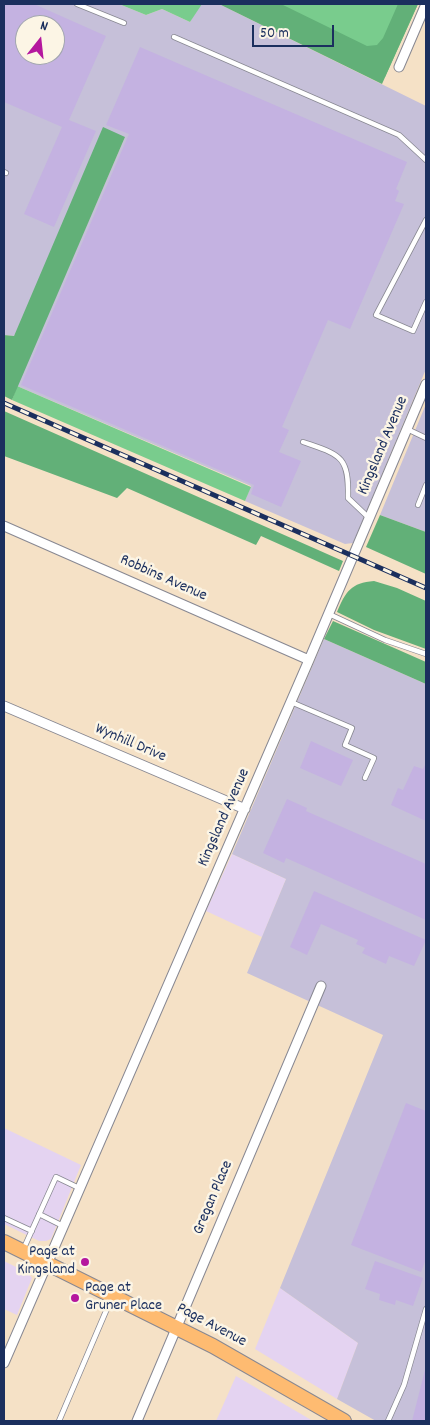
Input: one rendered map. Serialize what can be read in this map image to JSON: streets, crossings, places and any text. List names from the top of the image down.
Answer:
{
  "streets": {
    "main road": ["Page Avenue"],
    "street": [
      "Kingsland Avenue",
      "Robbins Avenue",
      "Wynhill Drive",
      "Gregan Place"
    ]
  },
  "crossings": [
    ["Kingsland Avenue", "Robbins Avenue"],
    ["Kingsland Avenue", "Wynhill Drive"],
    ["Kingsland Avenue", "Page Avenue"],
    ["Gregan Place", "Page Avenue"]
  ],
  "places": ["Page at Kingsland", "Page at Gruner Place"],
  "scale_bar": "50 m",
  "north": "top"
}
